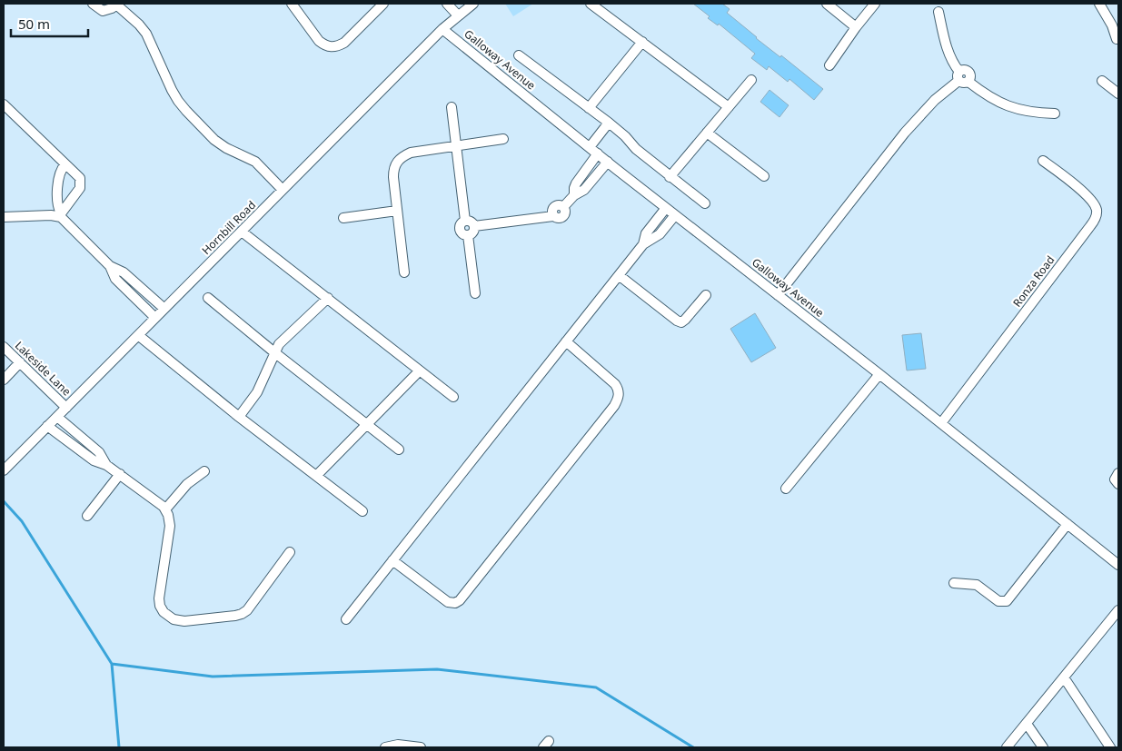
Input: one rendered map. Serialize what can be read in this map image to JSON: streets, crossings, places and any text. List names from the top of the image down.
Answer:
{
  "streets": {
    "street": [
      "Galloway Avenue",
      "Hornbill Road",
      "Ronza Road",
      "Lakeside Lane"
    ]
  },
  "crossings": [
    ["Galloway Avenue", "Hornbill Road"],
    ["Galloway Avenue", "Ronza Road"],
    ["Hornbill Road", "Lakeside Lane"]
  ],
  "scale_bar": "50 m"
}
